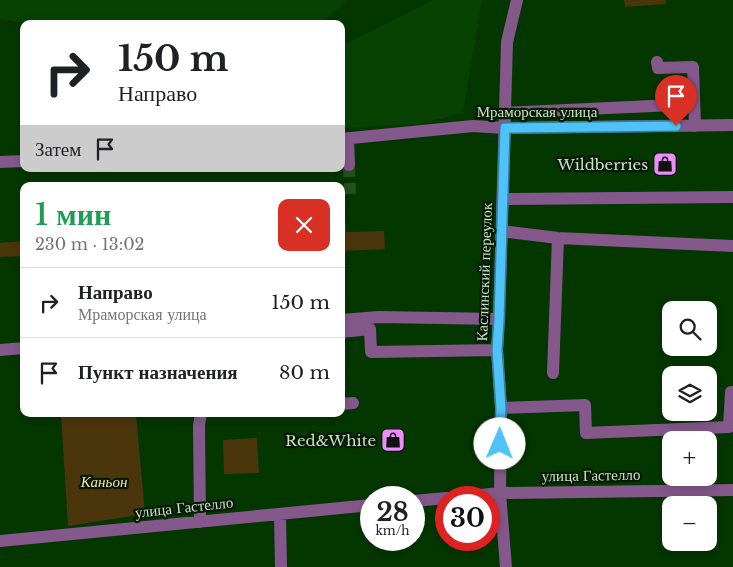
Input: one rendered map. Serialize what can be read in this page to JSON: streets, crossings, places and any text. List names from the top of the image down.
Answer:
{
  "streets": {
    "street": ["Мраморская улица", "Каслинский переулок", "улица Гастелло"]
  },
  "crossings": [
    ["Мраморская улица", "Каслинский переулок"],
    ["Каслинский переулок", "улица Гастелло"]
  ],
  "parks": ["Каньон"],
  "places": {
    "shop": ["Wildberries", "Red&White"]
  },
  "page": {
    "turn": ["150 m", "Направо"],
    "then": "Затем",
    "heading": ["1 мин", "230 m · 13:02"],
    "list": [
      {
        "name": "Направо",
        "note": "Мраморская улица",
        "value": "150 m"
      },
      {
        "name": "Пункт назначения",
        "value": "80 m"
      }
    ],
    "map_buttons": ["+", "−"],
    "speed": "28 km/h",
    "limit": "30"
  }
}
